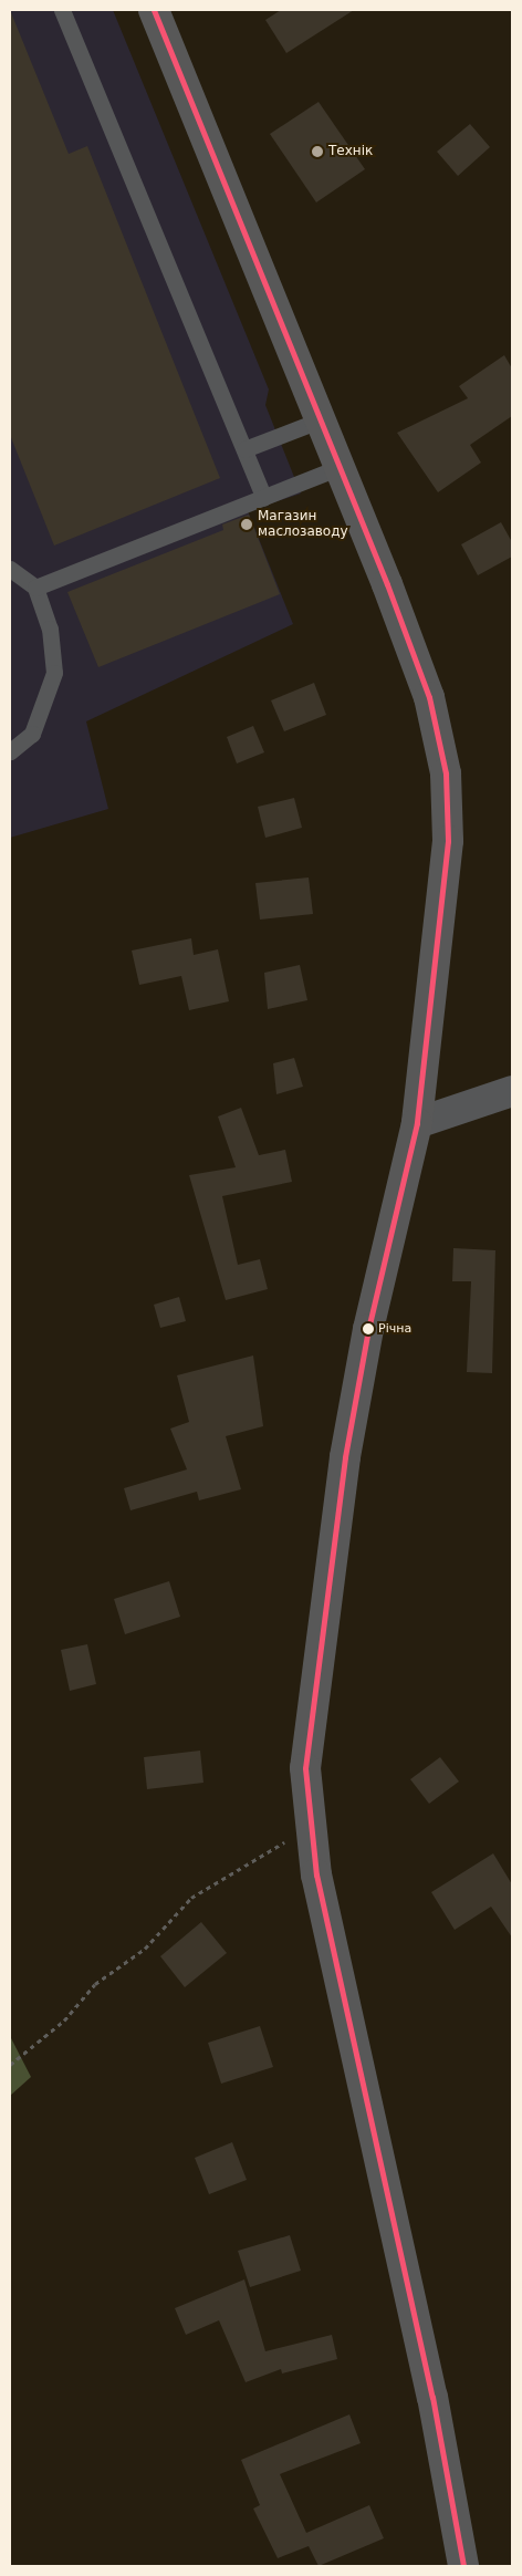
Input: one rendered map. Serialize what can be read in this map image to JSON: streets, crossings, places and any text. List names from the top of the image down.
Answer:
{
  "places": ["Технік", "Магазин маслозаводу", "Річна"]
}
